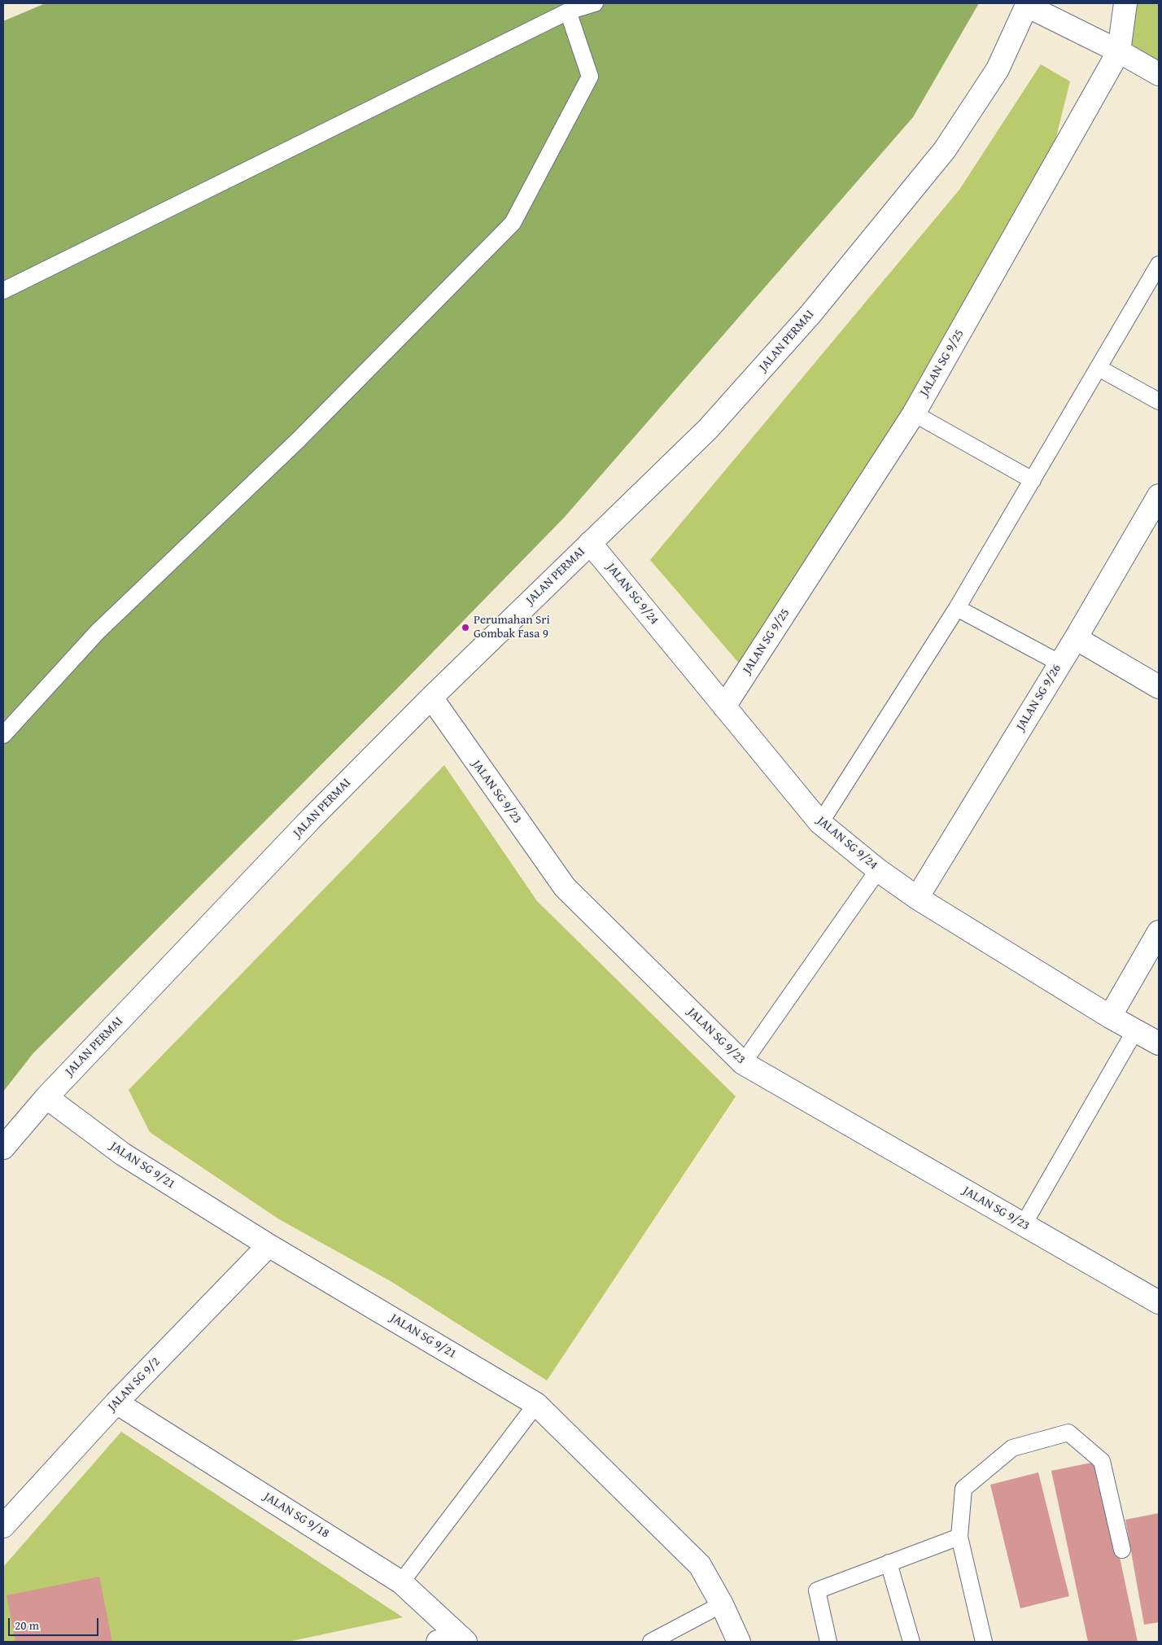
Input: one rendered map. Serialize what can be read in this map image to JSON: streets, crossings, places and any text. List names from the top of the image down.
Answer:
{
  "streets": {
    "street": [
      "JALAN PERMAI",
      "JALAN SG 9/25",
      "JALAN SG 9/24",
      "JALAN SG 9/26",
      "JALAN SG 9/23",
      "JALAN SG 9/21",
      "JALAN SG 9/2",
      "JALAN SG 9/18"
    ]
  },
  "crossings": [
    ["JALAN PERMAI", "JALAN SG 9/24"],
    ["JALAN PERMAI", "JALAN SG 9/23"],
    ["JALAN PERMAI", "JALAN SG 9/21"],
    ["JALAN SG 9/25", "JALAN SG 9/24"],
    ["JALAN SG 9/24", "JALAN SG 9/26"],
    ["JALAN SG 9/21", "JALAN SG 9/2"],
    ["JALAN SG 9/2", "JALAN SG 9/18"]
  ],
  "places": ["Perumahan Sri Gombak Fasa 9"],
  "scale_bar": "20 m"
}
